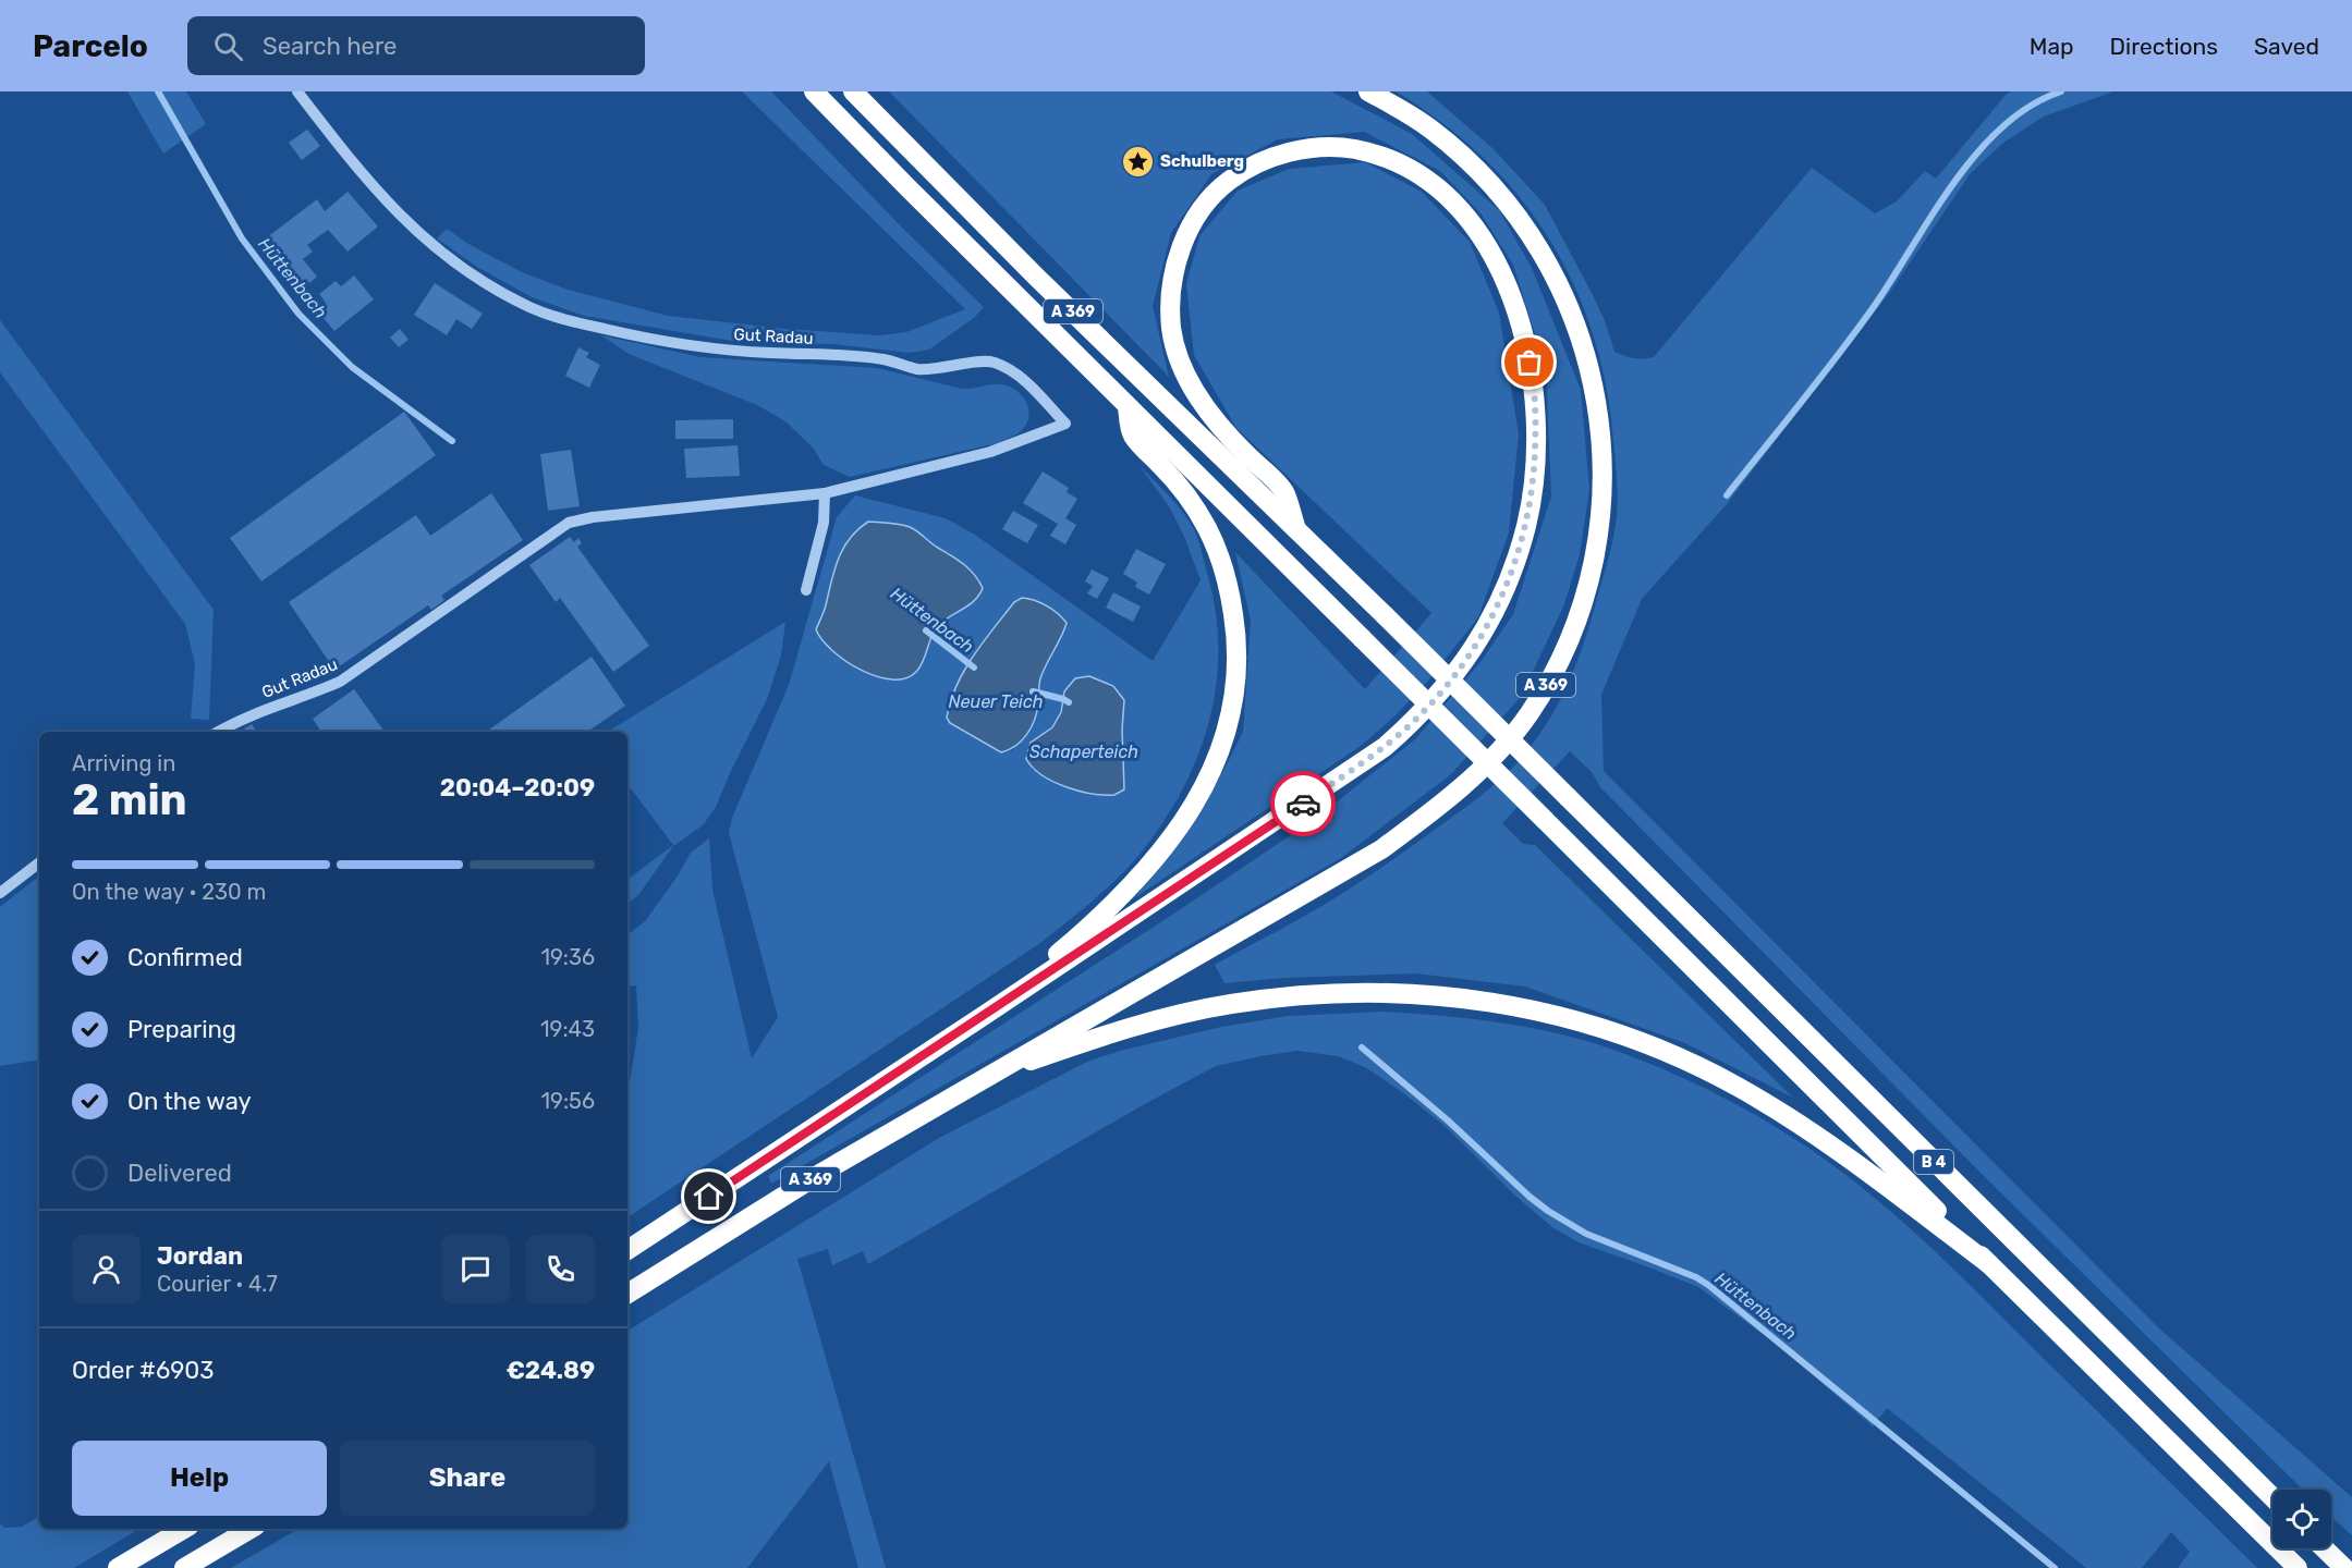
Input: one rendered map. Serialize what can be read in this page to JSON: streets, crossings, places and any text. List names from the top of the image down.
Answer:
{
  "streets": {
    "highway": ["A 369", "B 4"],
    "street": ["Gut Radau"]
  },
  "crossings": [
    ["A 369", "B 4"]
  ],
  "water": ["Hüttenbach", "Neuer Teich", "Schaperteich"],
  "places": {
    "place": ["Schulberg"]
  },
  "page": {
    "header": "Parcelo",
    "search": "Search here",
    "nav": ["Map", "Directions", "Saved"],
    "heading": ["2 min", "Arriving in", "20:04–20:09"],
    "panel": [
      "Jordan",
      "Courier · 4.7",
      "Order #6903",
      "€24.89"
    ],
    "bar": "On the way · 230 m",
    "list": [
      ["Confirmed", "19:36"],
      ["Preparing", "19:43"],
      ["On the way", "19:56"],
      "Delivered"
    ],
    "buttons": ["Help", "Share"]
  }
}
